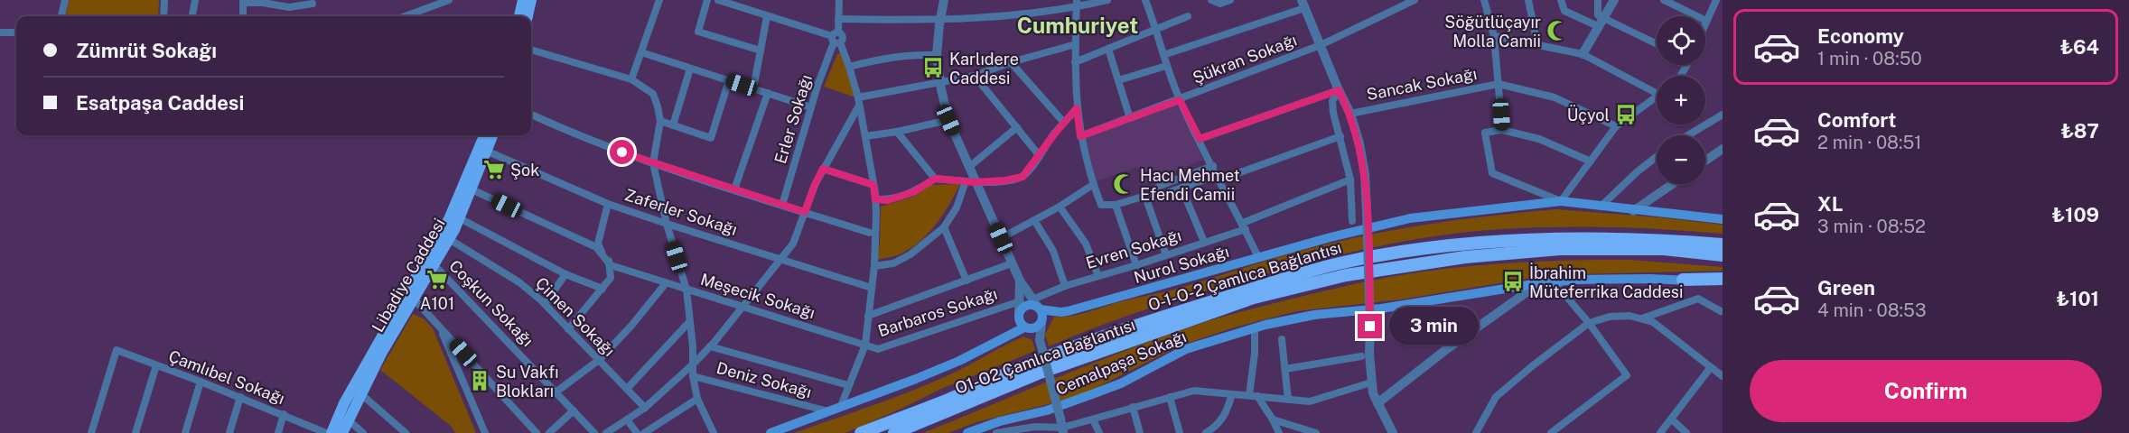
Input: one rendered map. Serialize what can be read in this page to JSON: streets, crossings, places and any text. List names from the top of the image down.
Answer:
{
  "streets": {
    "highway": ["O-1-O-2 Çamlıca Bağlantısı", "O1-O2 Çamlıca Bağlantısı"],
    "main road": ["Nurol Sokağı", "Libadiye Caddesi", "Cemalpaşa Sokağı"],
    "street": [
      "Şükran Sokağı",
      "Sancak Sokağı",
      "Erler Sokağı",
      "Zaferler Sokağı",
      "Evren Sokağı",
      "Meşecik Sokağı",
      "Coşkun Sokağı",
      "Barbaros Sokağı",
      "Çimen Sokağı",
      "Çamlıbel Sokağı",
      "Deniz Sokağı"
    ]
  },
  "crossings": [
    ["Zaferler Sokağı", "Libadiye Caddesi"],
    ["Evren Sokağı", "Nurol Sokağı"],
    ["Libadiye Caddesi", "Meşecik Sokağı"],
    ["Libadiye Caddesi", "Coşkun Sokağı"],
    ["Libadiye Caddesi", "Çimen Sokağı"],
    ["Meşecik Sokağı", "Barbaros Sokağı"]
  ],
  "districts": ["Cumhuriyet"],
  "places": {
    "mosque": ["Söğütlüçayır Molla Camii", "Hacı Mehmet Efendi Camii"],
    "bus stop": ["Karlıdere Caddesi", "Üçyol", "İbrahim Müteferrika Caddesi"],
    "supermarket": ["Şok", "A101"],
    "building": ["Su Vakfı Blokları"]
  },
  "page": {
    "list": [
      {
        "name": "Economy",
        "note": "1 min · 08:50",
        "value": "₺64"
      },
      {
        "name": "Comfort",
        "note": "2 min · 08:51",
        "value": "₺87"
      },
      {
        "name": "XL",
        "note": "3 min · 08:52",
        "value": "₺109"
      },
      {
        "name": "Green",
        "note": "4 min · 08:53",
        "value": "₺101"
      }
    ],
    "map_buttons": ["+", "−"],
    "banner": ["Zümrüt Sokağı", "Esatpaşa Caddesi"],
    "bubble": "3 min",
    "buttons": "Confirm"
  }
}
